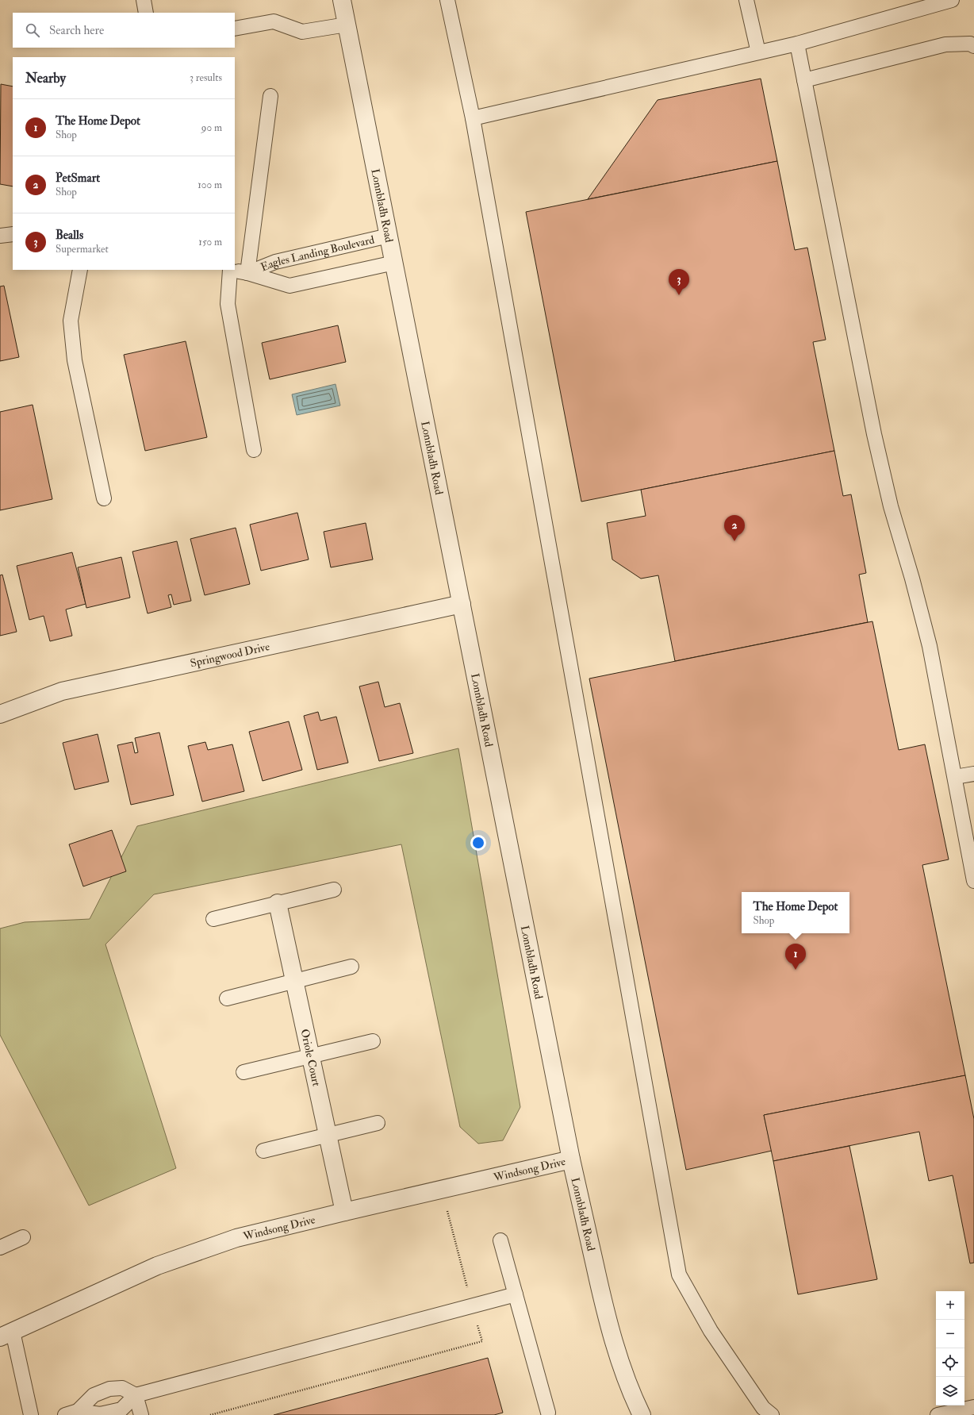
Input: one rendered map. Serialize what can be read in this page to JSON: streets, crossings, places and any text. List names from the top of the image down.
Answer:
{
  "streets": {
    "street": [
      "Lonnbladh Road",
      "Springwood Drive",
      "Oriole Court",
      "Windsong Drive"
    ],
    "lane": ["Eagles Landing Boulevard"]
  },
  "crossings": [
    ["Lonnbladh Road", "Eagles Landing Boulevard"],
    ["Lonnbladh Road", "Springwood Drive"],
    ["Lonnbladh Road", "Windsong Drive"],
    ["Oriole Court", "Windsong Drive"]
  ],
  "page": {
    "search": "Search here",
    "heading": ["Nearby", "3 results"],
    "list": [
      {
        "mark": "1",
        "name": "The Home Depot",
        "note": "Shop",
        "value": "90 m"
      },
      {
        "mark": "2",
        "name": "PetSmart",
        "note": "Shop",
        "value": "100 m"
      },
      {
        "mark": "3",
        "name": "Bealls",
        "note": "Supermarket",
        "value": "150 m"
      }
    ],
    "pins": ["3", "2", "1"],
    "popup": ["The Home Depot", "Shop"],
    "map_buttons": ["+", "−"]
  }
}
